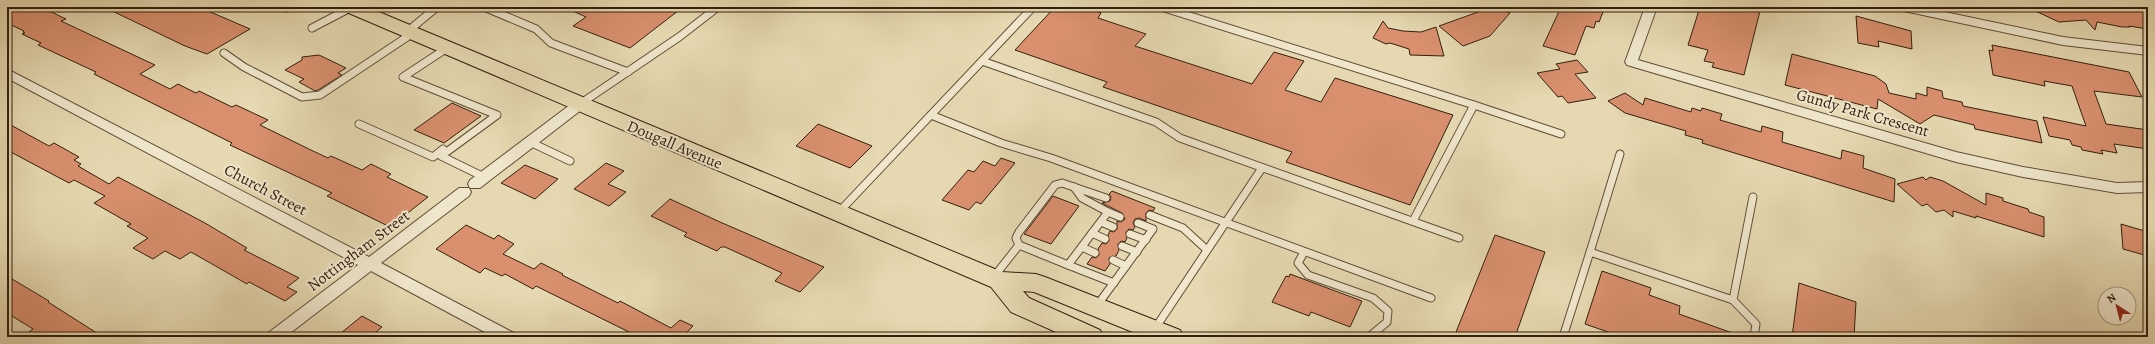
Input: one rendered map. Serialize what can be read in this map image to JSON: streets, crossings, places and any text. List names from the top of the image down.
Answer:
{
  "streets": {
    "main road": ["Dougall Avenue"],
    "street": ["Gundy Park Crescent", "Church Street", "Nottingham Street"]
  },
  "crossings": [
    ["Dougall Avenue", "Nottingham Street"],
    ["Church Street", "Nottingham Street"]
  ],
  "north": "top left"
}
